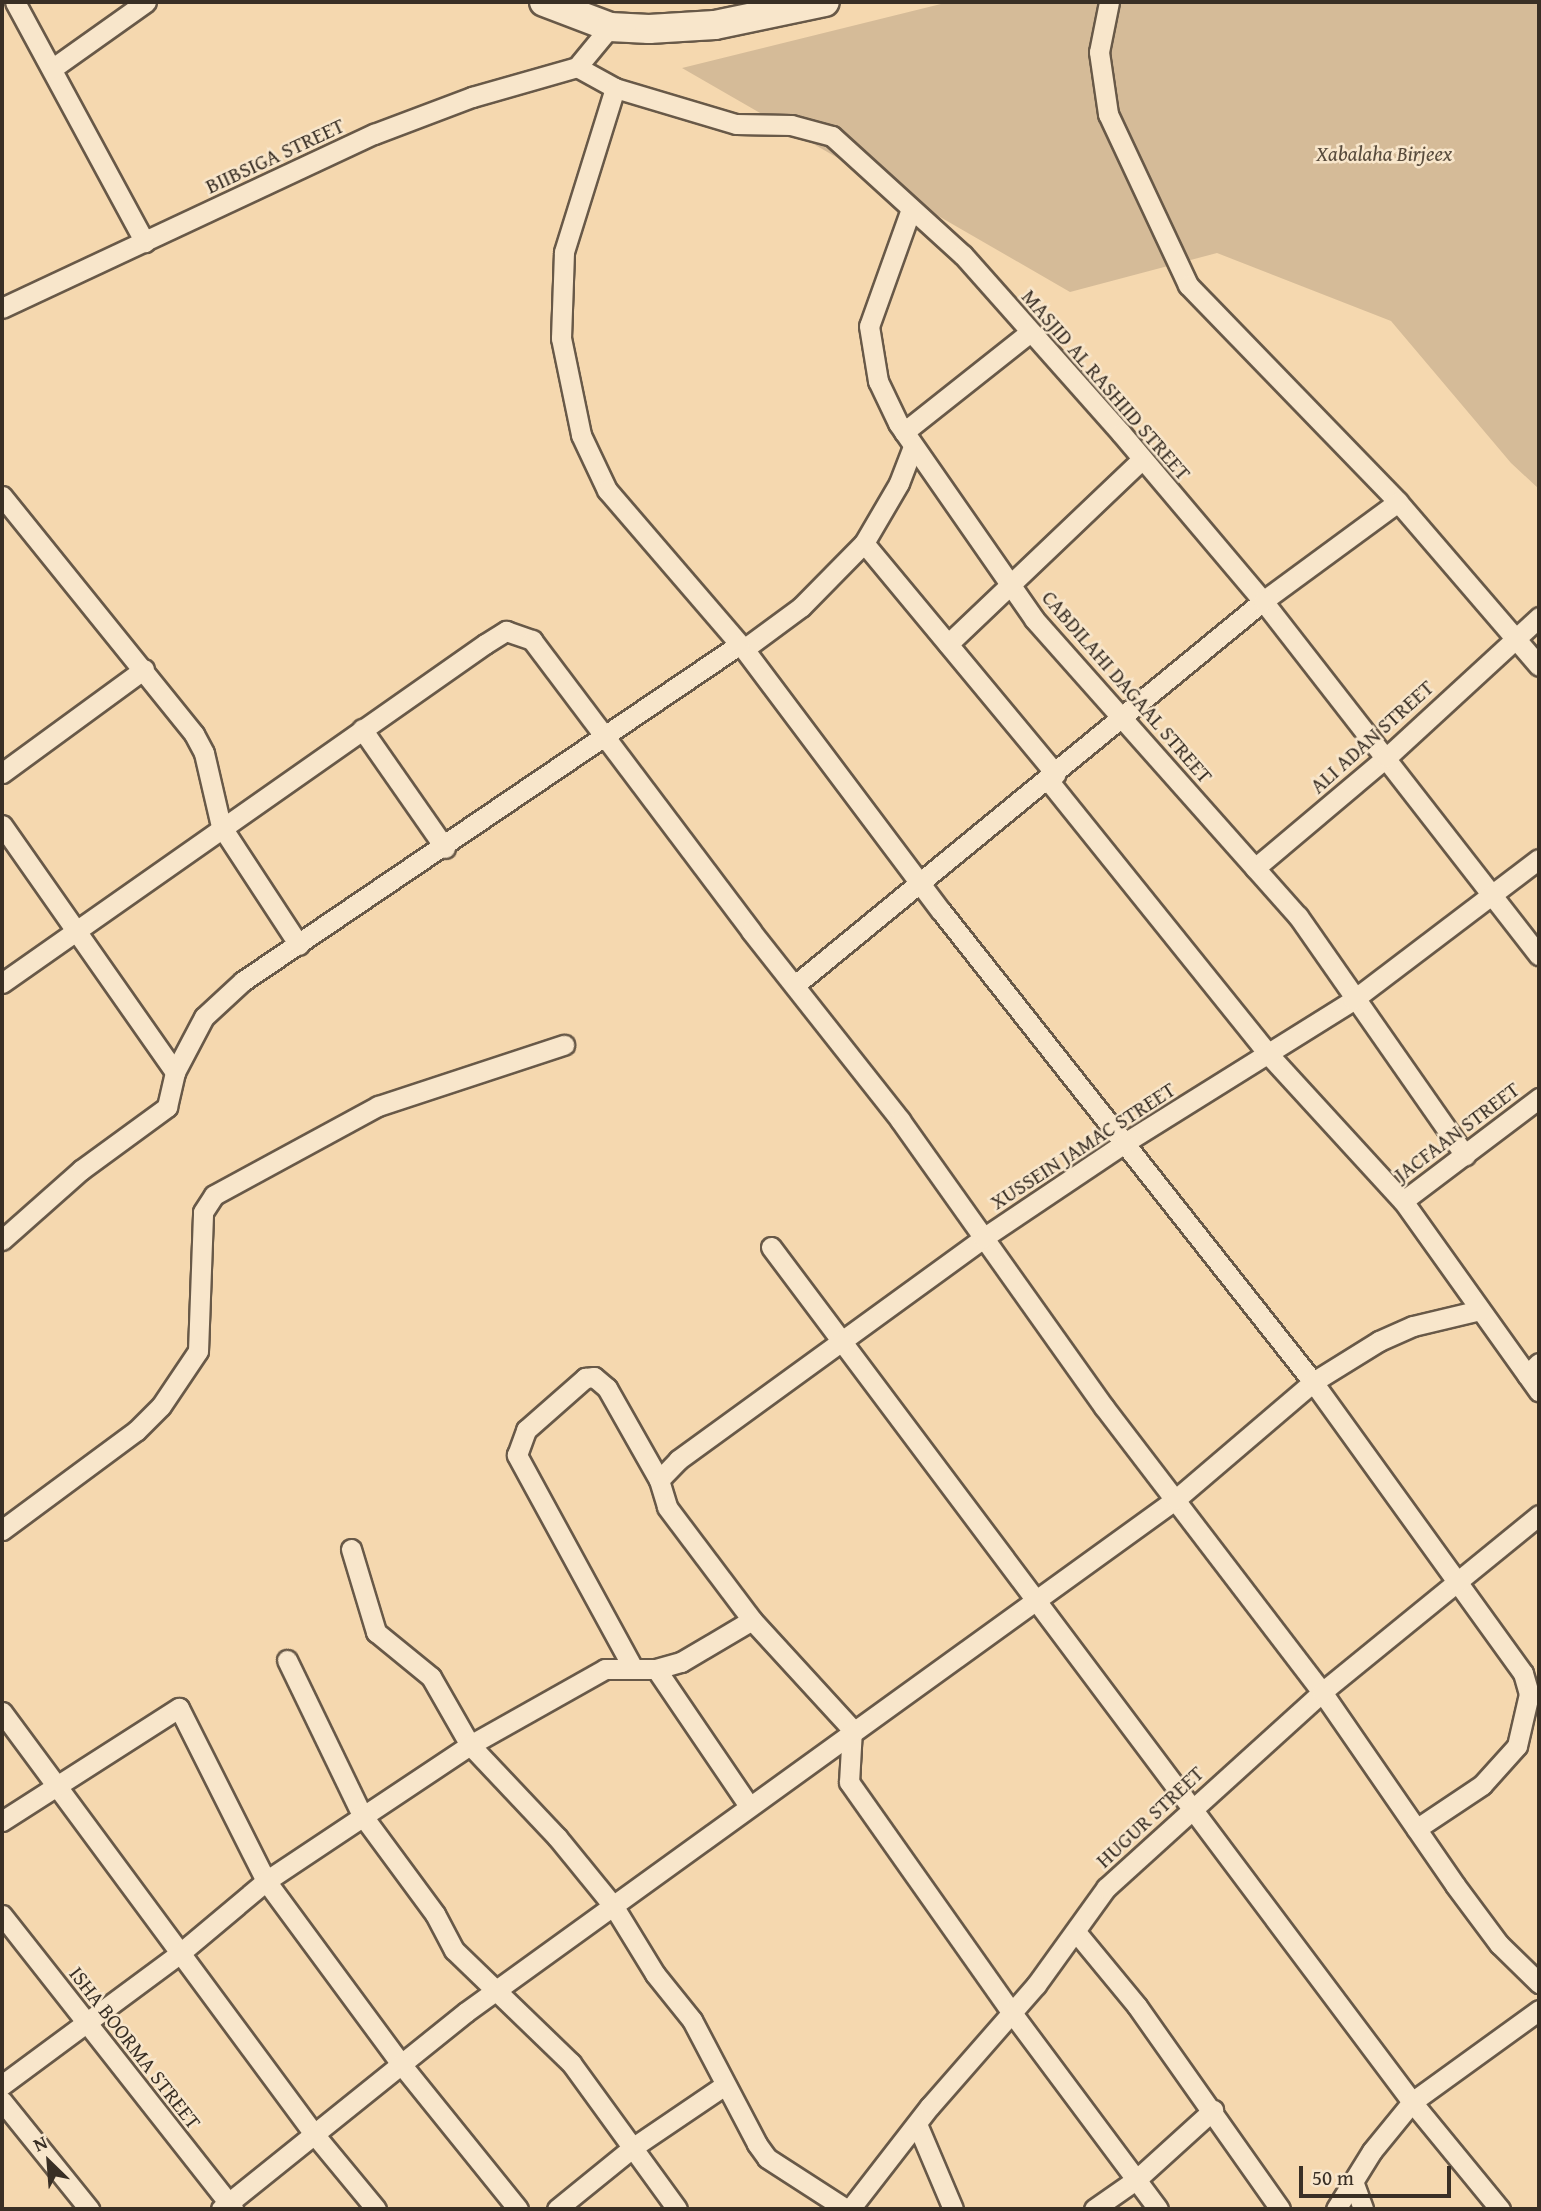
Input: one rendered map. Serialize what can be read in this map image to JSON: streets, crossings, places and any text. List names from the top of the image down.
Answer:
{
  "streets": {
    "street": [
      "BIIBSIGA STREET",
      "MASJID AL RASHIID STREET",
      "CABDILAHI DAGAAL STREET",
      "ALI ADAN STREET",
      "JACFAAN STREET",
      "XUSSEIN JAMAC STREET",
      "HUGUR STREET",
      "ISHA BOORMA STREET"
    ]
  },
  "crossings": [
    ["BIIBSIGA STREET", "MASJID AL RASHIID STREET"],
    ["MASJID AL RASHIID STREET", "CABDILAHI DAGAAL STREET"],
    ["MASJID AL RASHIID STREET", "ALI ADAN STREET"],
    ["MASJID AL RASHIID STREET", "XUSSEIN JAMAC STREET"],
    ["CABDILAHI DAGAAL STREET", "ALI ADAN STREET"],
    ["CABDILAHI DAGAAL STREET", "JACFAAN STREET"],
    ["CABDILAHI DAGAAL STREET", "XUSSEIN JAMAC STREET"]
  ],
  "parks": ["Xabalaha Birjeex"],
  "scale_bar": "50 m",
  "north": "top left"
}
